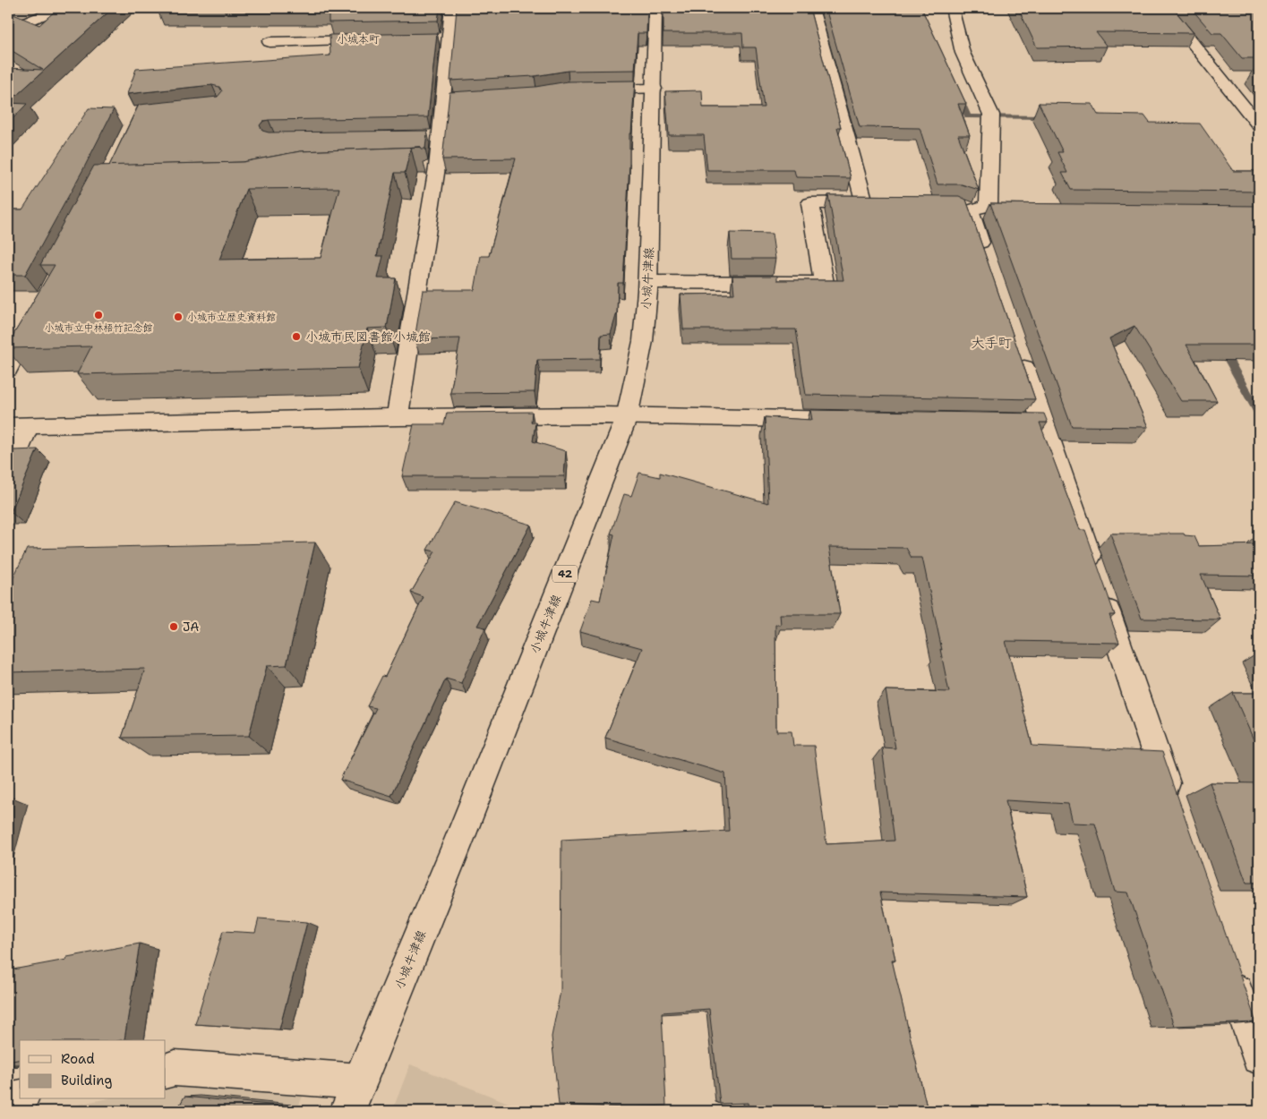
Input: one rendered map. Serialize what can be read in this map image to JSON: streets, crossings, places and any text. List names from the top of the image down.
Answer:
{
  "streets": {
    "street": ["小城牛津線", "42"]
  },
  "districts": ["小城本町", "大手町"],
  "places": [
    "小城市立中林梧竹記念館",
    "小城市立歴史資料館",
    "小城市民図書館小城館",
    "JA"
  ],
  "legend": ["Road", "Building"]
}
